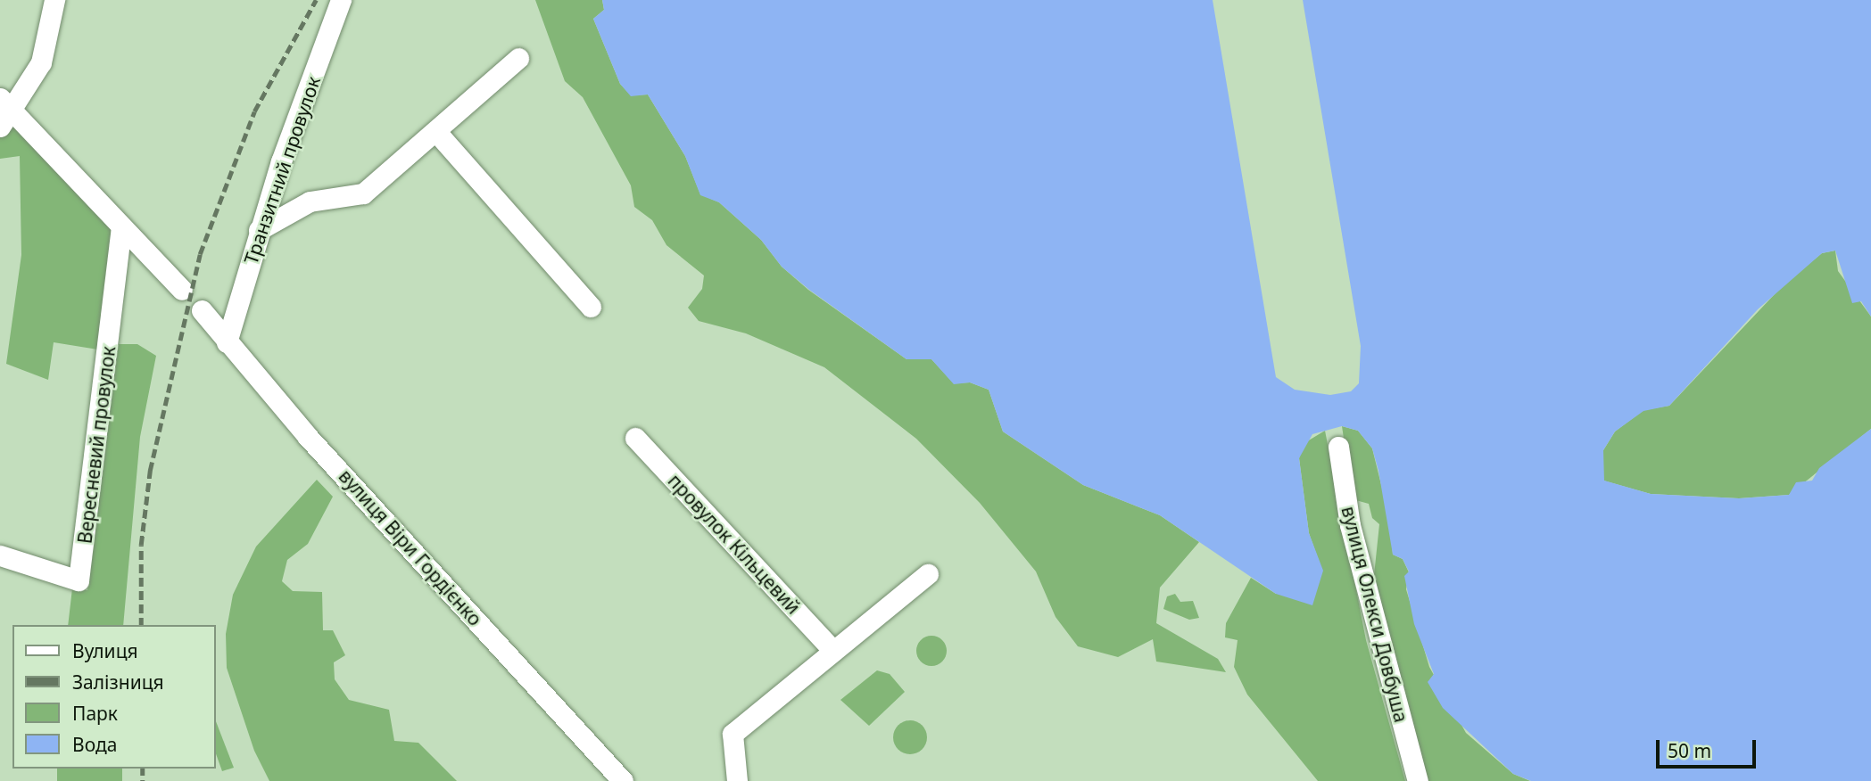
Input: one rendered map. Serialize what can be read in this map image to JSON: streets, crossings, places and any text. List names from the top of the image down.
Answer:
{
  "streets": {
    "street": [
      "Транзитний провулок",
      "Вересневий провулок",
      "провулок Кільцевий",
      "вулиця Віри Гордієнко",
      "вулиця Олекси Довбуша"
    ]
  },
  "crossings": [
    ["Транзитний провулок", "вулиця Віри Гордієнко"]
  ],
  "legend": [
    "Вулиця",
    "Залізниця",
    "Парк",
    "Вода"
  ],
  "scale_bar": "50 m"
}
